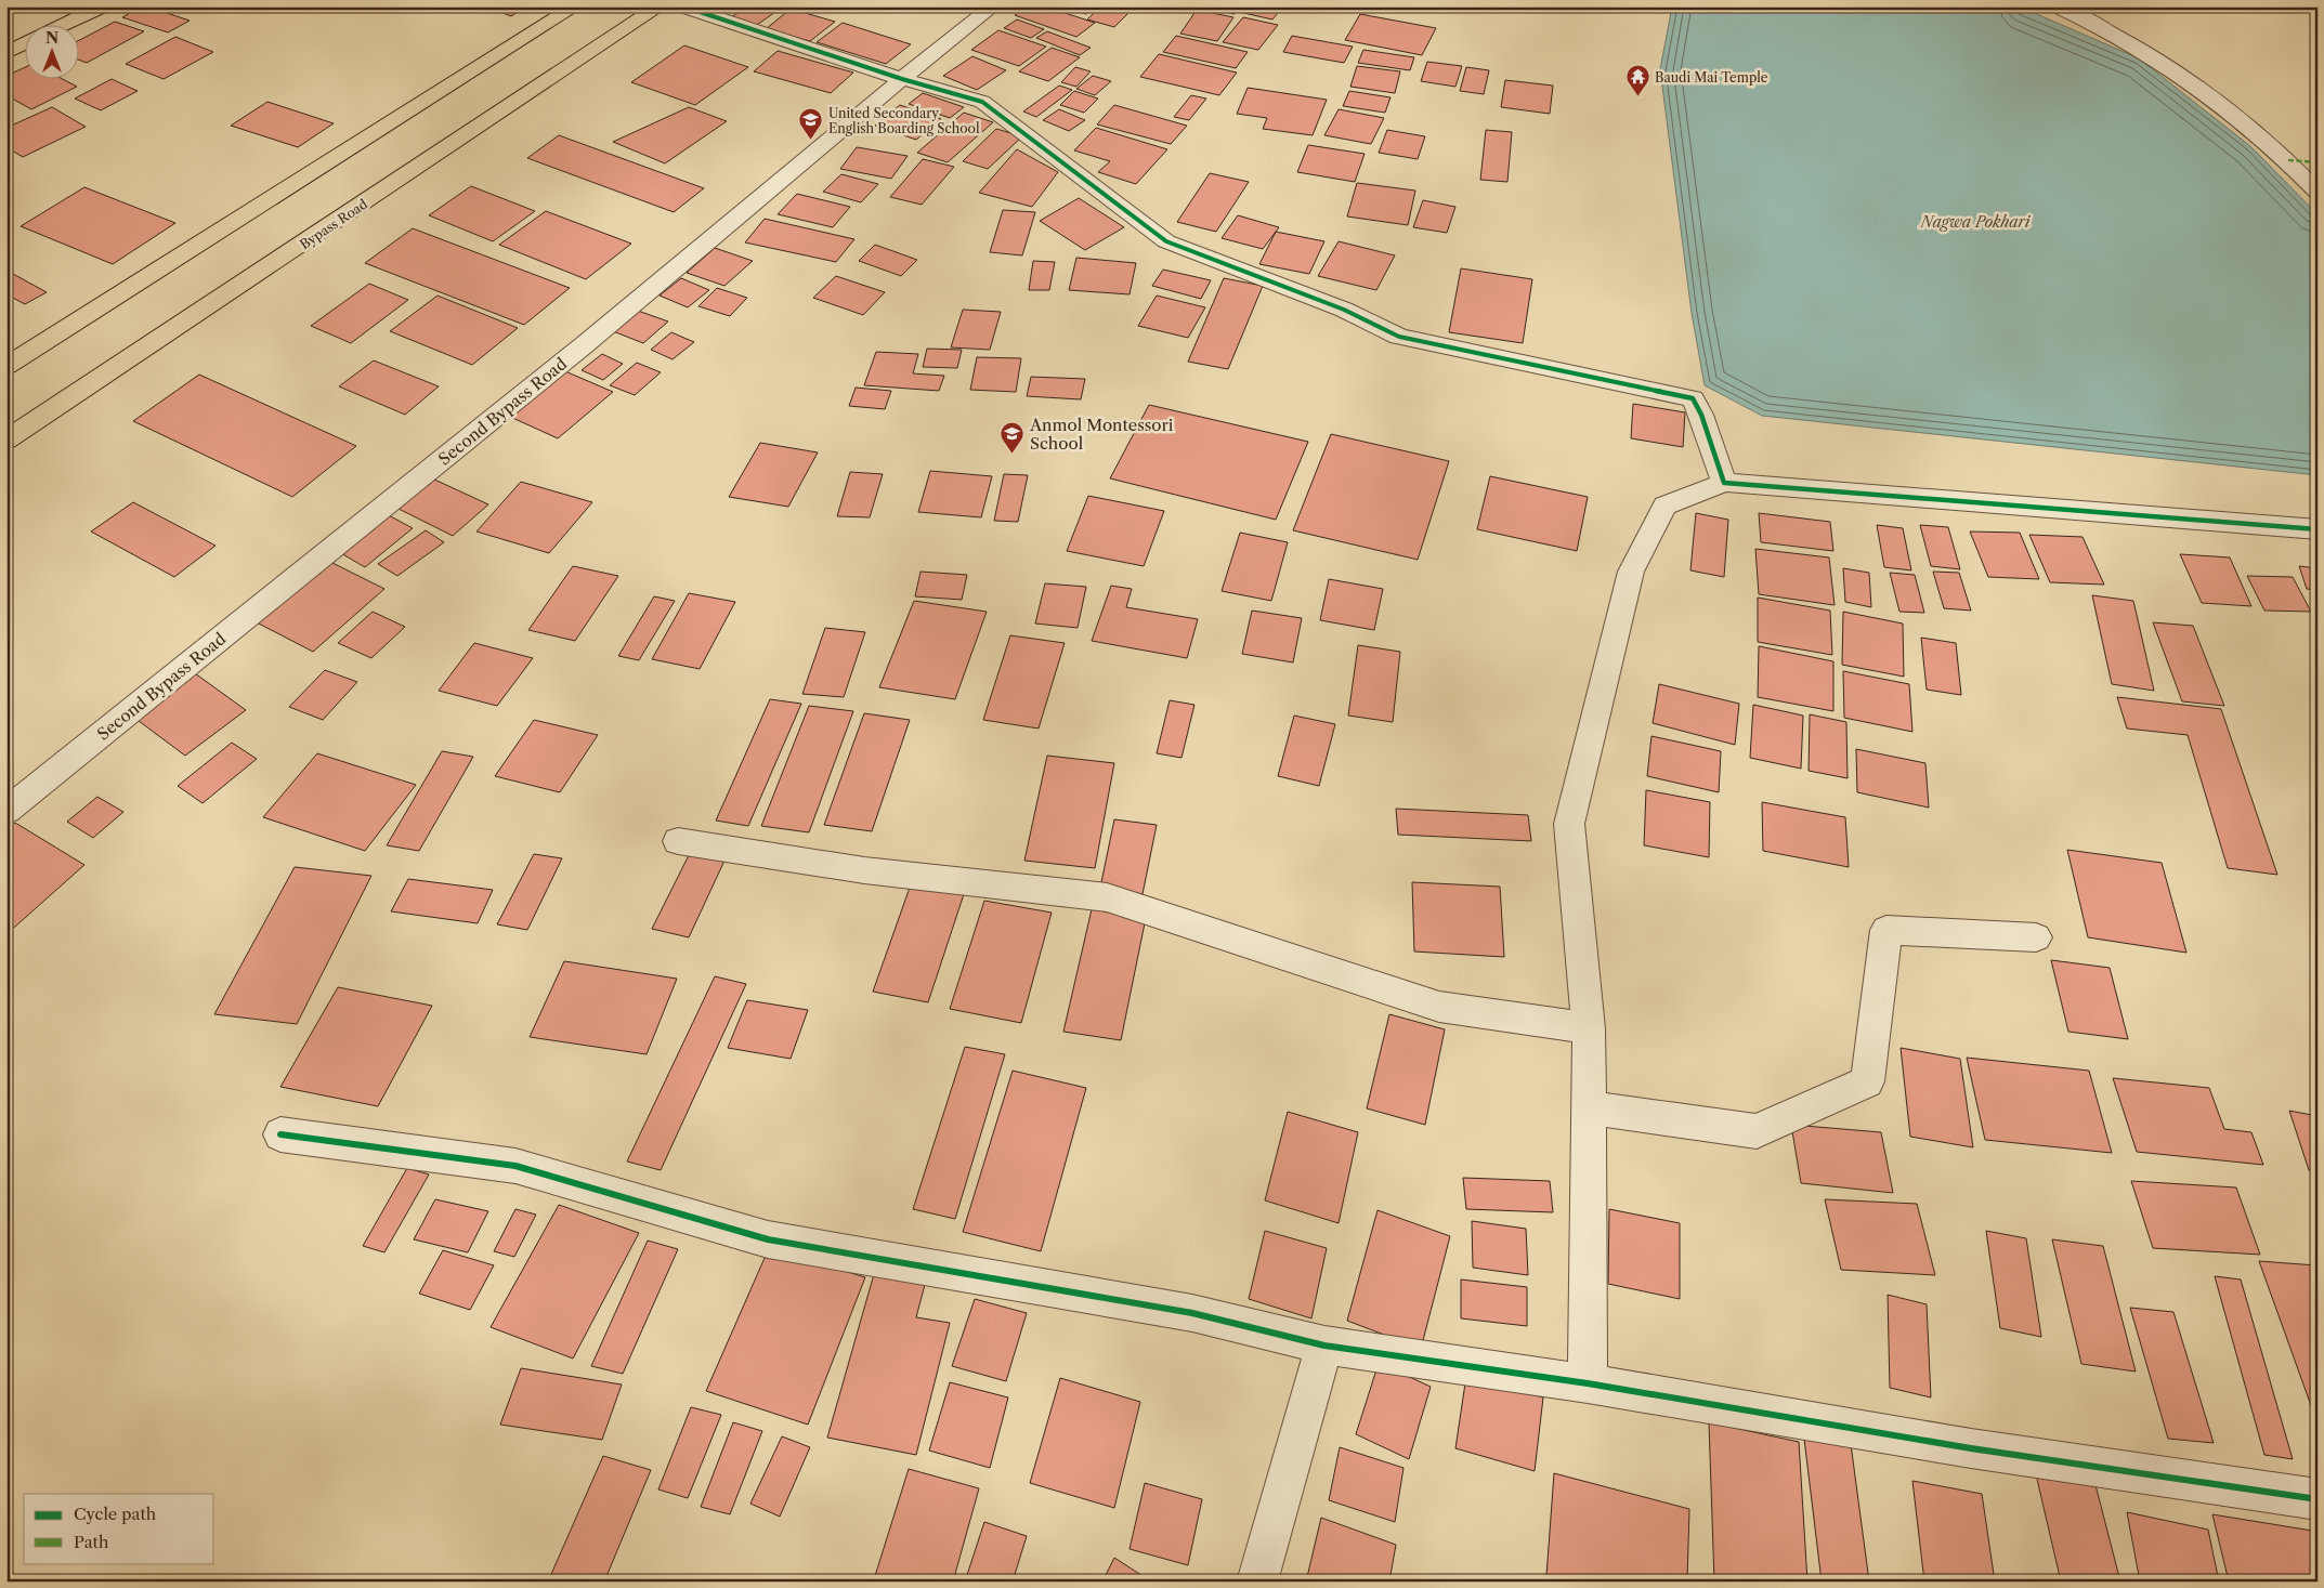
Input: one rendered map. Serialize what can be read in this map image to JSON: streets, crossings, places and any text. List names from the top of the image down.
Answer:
{
  "streets": {
    "main road": ["Bypass Road"],
    "street": ["Second Bypass Road"]
  },
  "water": ["Nagwa Pokhari"],
  "places": {
    "temple": ["Baudi Mai Temple"],
    "school or university": ["United Secondary English Boarding School", "Anmol Montessori School"]
  },
  "legend": ["Cycle path", "Path"],
  "north": "top"
}
